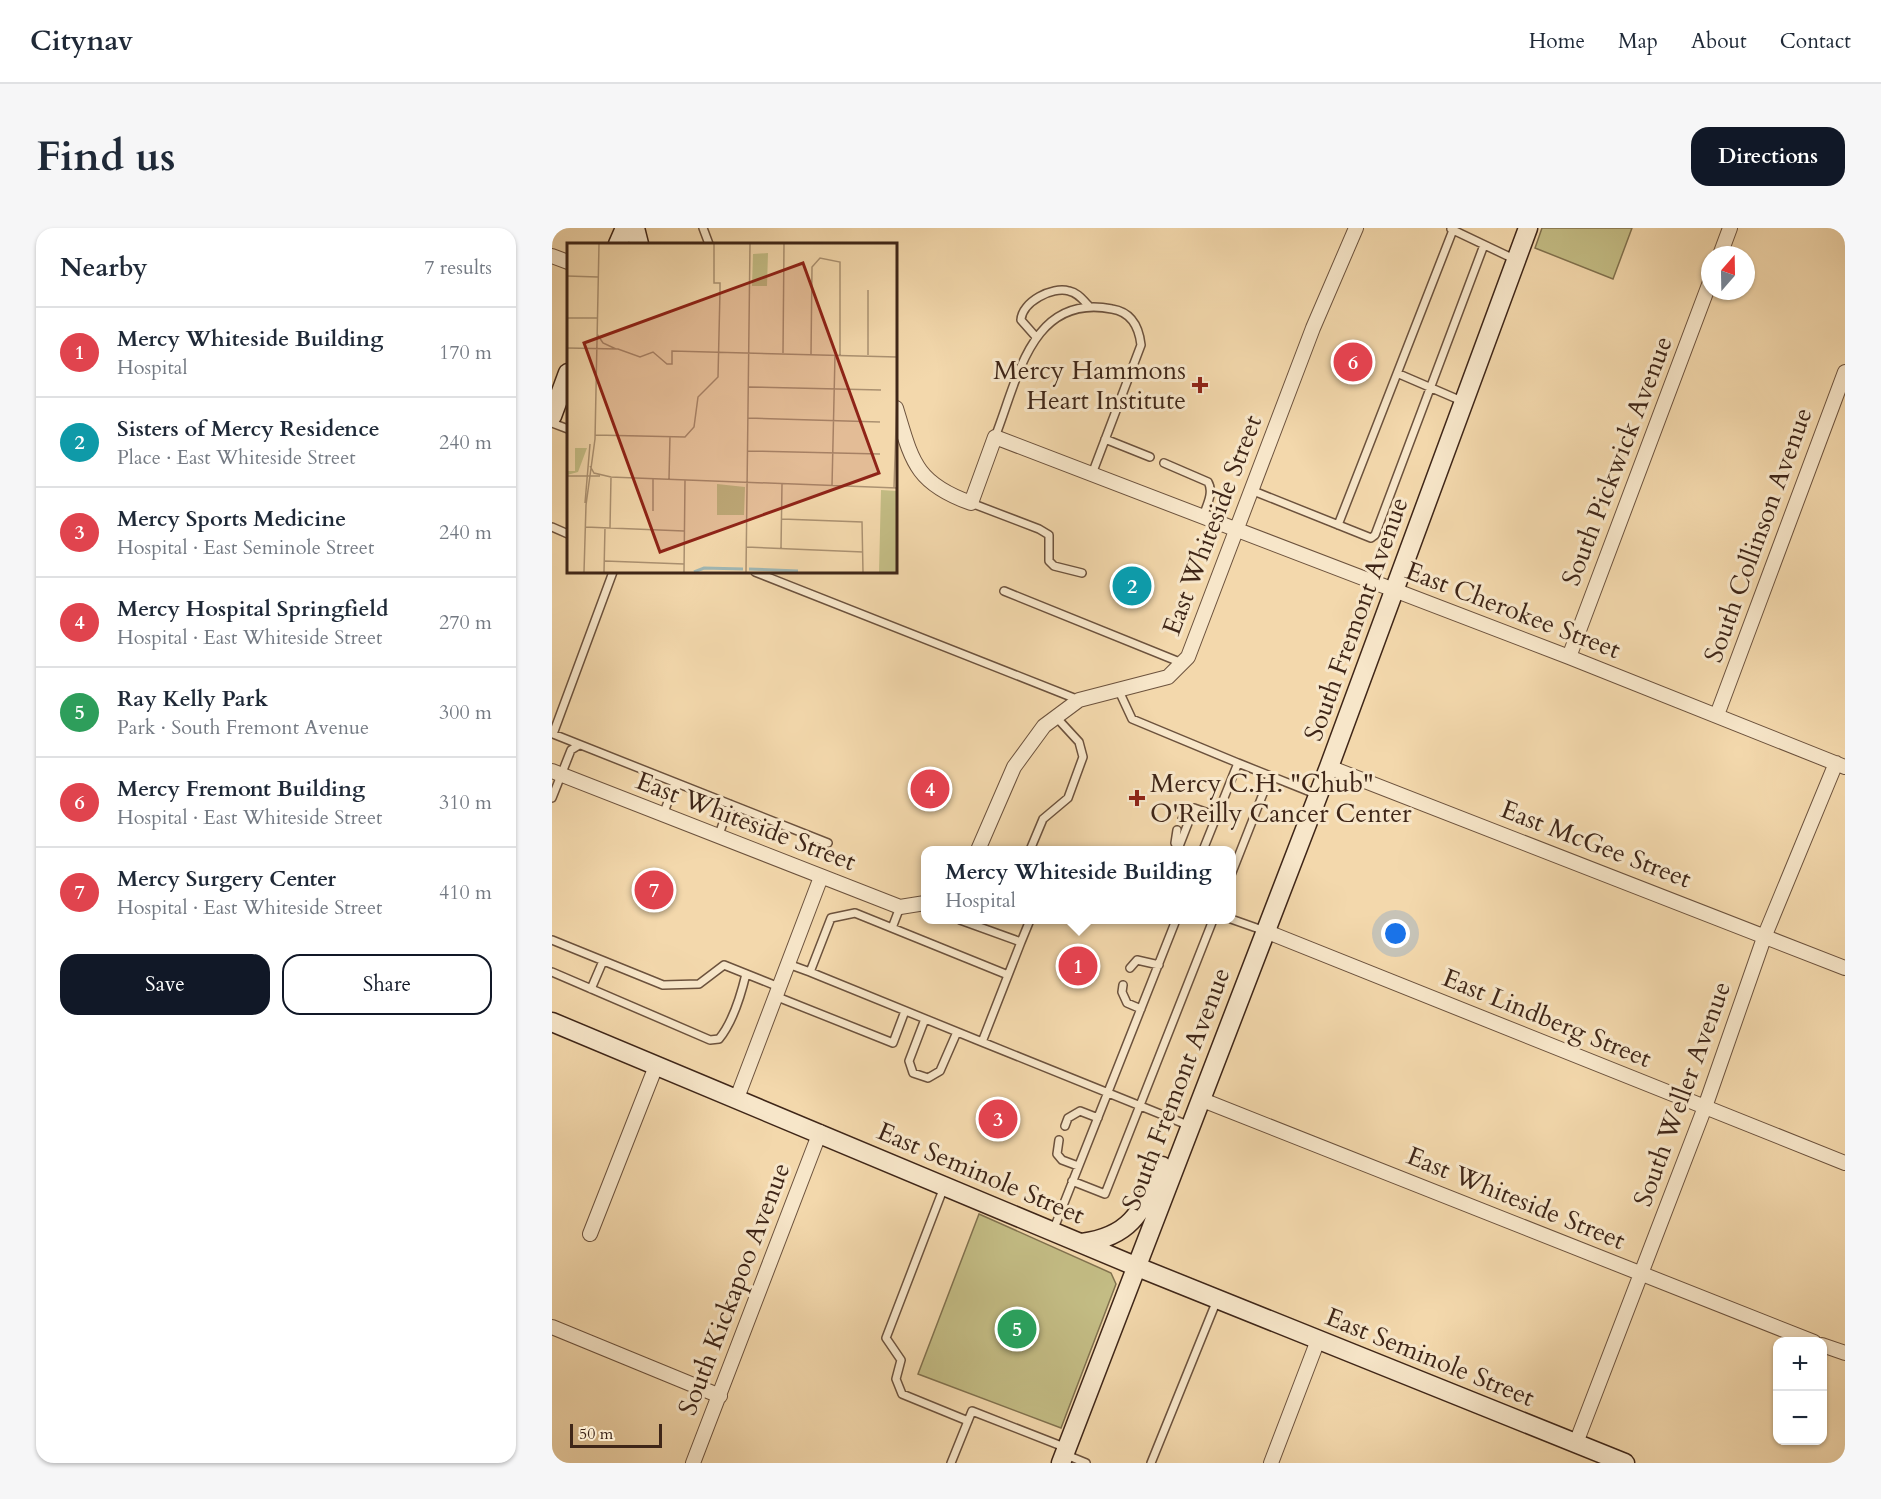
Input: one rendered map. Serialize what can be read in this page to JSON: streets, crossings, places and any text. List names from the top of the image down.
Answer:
{
  "streets": {
    "main road": ["South Fremont Avenue", "East Seminole Street"],
    "street": [
      "South Pickwick Avenue",
      "East Whiteside Street",
      "South Collinson Avenue",
      "East Cherokee Street",
      "East McGee Street",
      "East Lindberg Street",
      "South Weller Avenue",
      "South Kickapoo Avenue"
    ]
  },
  "crossings": [
    ["South Pickwick Avenue", "East Cherokee Street"],
    ["East Whiteside Street", "East Cherokee Street"],
    ["East Whiteside Street", "South Fremont Avenue"],
    ["East Whiteside Street", "South Weller Avenue"],
    ["South Collinson Avenue", "East Cherokee Street"],
    ["East Cherokee Street", "South Fremont Avenue"],
    ["East Cherokee Street", "South Weller Avenue"],
    ["South Fremont Avenue", "East McGee Street"],
    ["South Fremont Avenue", "East Lindberg Street"],
    ["South Fremont Avenue", "East Seminole Street"],
    ["East McGee Street", "South Weller Avenue"],
    ["East Lindberg Street", "South Weller Avenue"],
    ["South Weller Avenue", "East Seminole Street"],
    ["East Seminole Street", "South Kickapoo Avenue"]
  ],
  "places": {
    "health": ["Mercy Hammons Heart Institute", "Mercy C.H. \"Chub\" O'Reilly Cancer Center"]
  },
  "scale_bar": "50 m",
  "north": "top",
  "page": {
    "header": "Citynav",
    "nav": [
      "Home",
      "Map",
      "About",
      "Contact"
    ],
    "buttons": [
      "Directions",
      ["Save", "Share"]
    ],
    "title": "Find us",
    "heading": ["Nearby", "7 results"],
    "list": [
      {
        "mark": "1",
        "name": "Mercy Whiteside Building",
        "note": "Hospital",
        "value": "170 m"
      },
      {
        "mark": "2",
        "name": "Sisters of Mercy Residence",
        "note": "Place · East Whiteside Street",
        "value": "240 m"
      },
      {
        "mark": "3",
        "name": "Mercy Sports Medicine",
        "note": "Hospital · East Seminole Street",
        "value": "240 m"
      },
      {
        "mark": "4",
        "name": "Mercy Hospital Springfield",
        "note": "Hospital · East Whiteside Street",
        "value": "270 m"
      },
      {
        "mark": "5",
        "name": "Ray Kelly Park",
        "note": "Park · South Fremont Avenue",
        "value": "300 m"
      },
      {
        "mark": "6",
        "name": "Mercy Fremont Building",
        "note": "Hospital · East Whiteside Street",
        "value": "310 m"
      },
      {
        "mark": "7",
        "name": "Mercy Surgery Center",
        "note": "Hospital · East Whiteside Street",
        "value": "410 m"
      }
    ],
    "pins": [
      "6",
      "2",
      "4",
      "7",
      "1",
      "3",
      "5"
    ],
    "popup": ["Mercy Whiteside Building", "Hospital"],
    "map_buttons": ["+", "−"],
    "scale": "50 m"
  }
}
